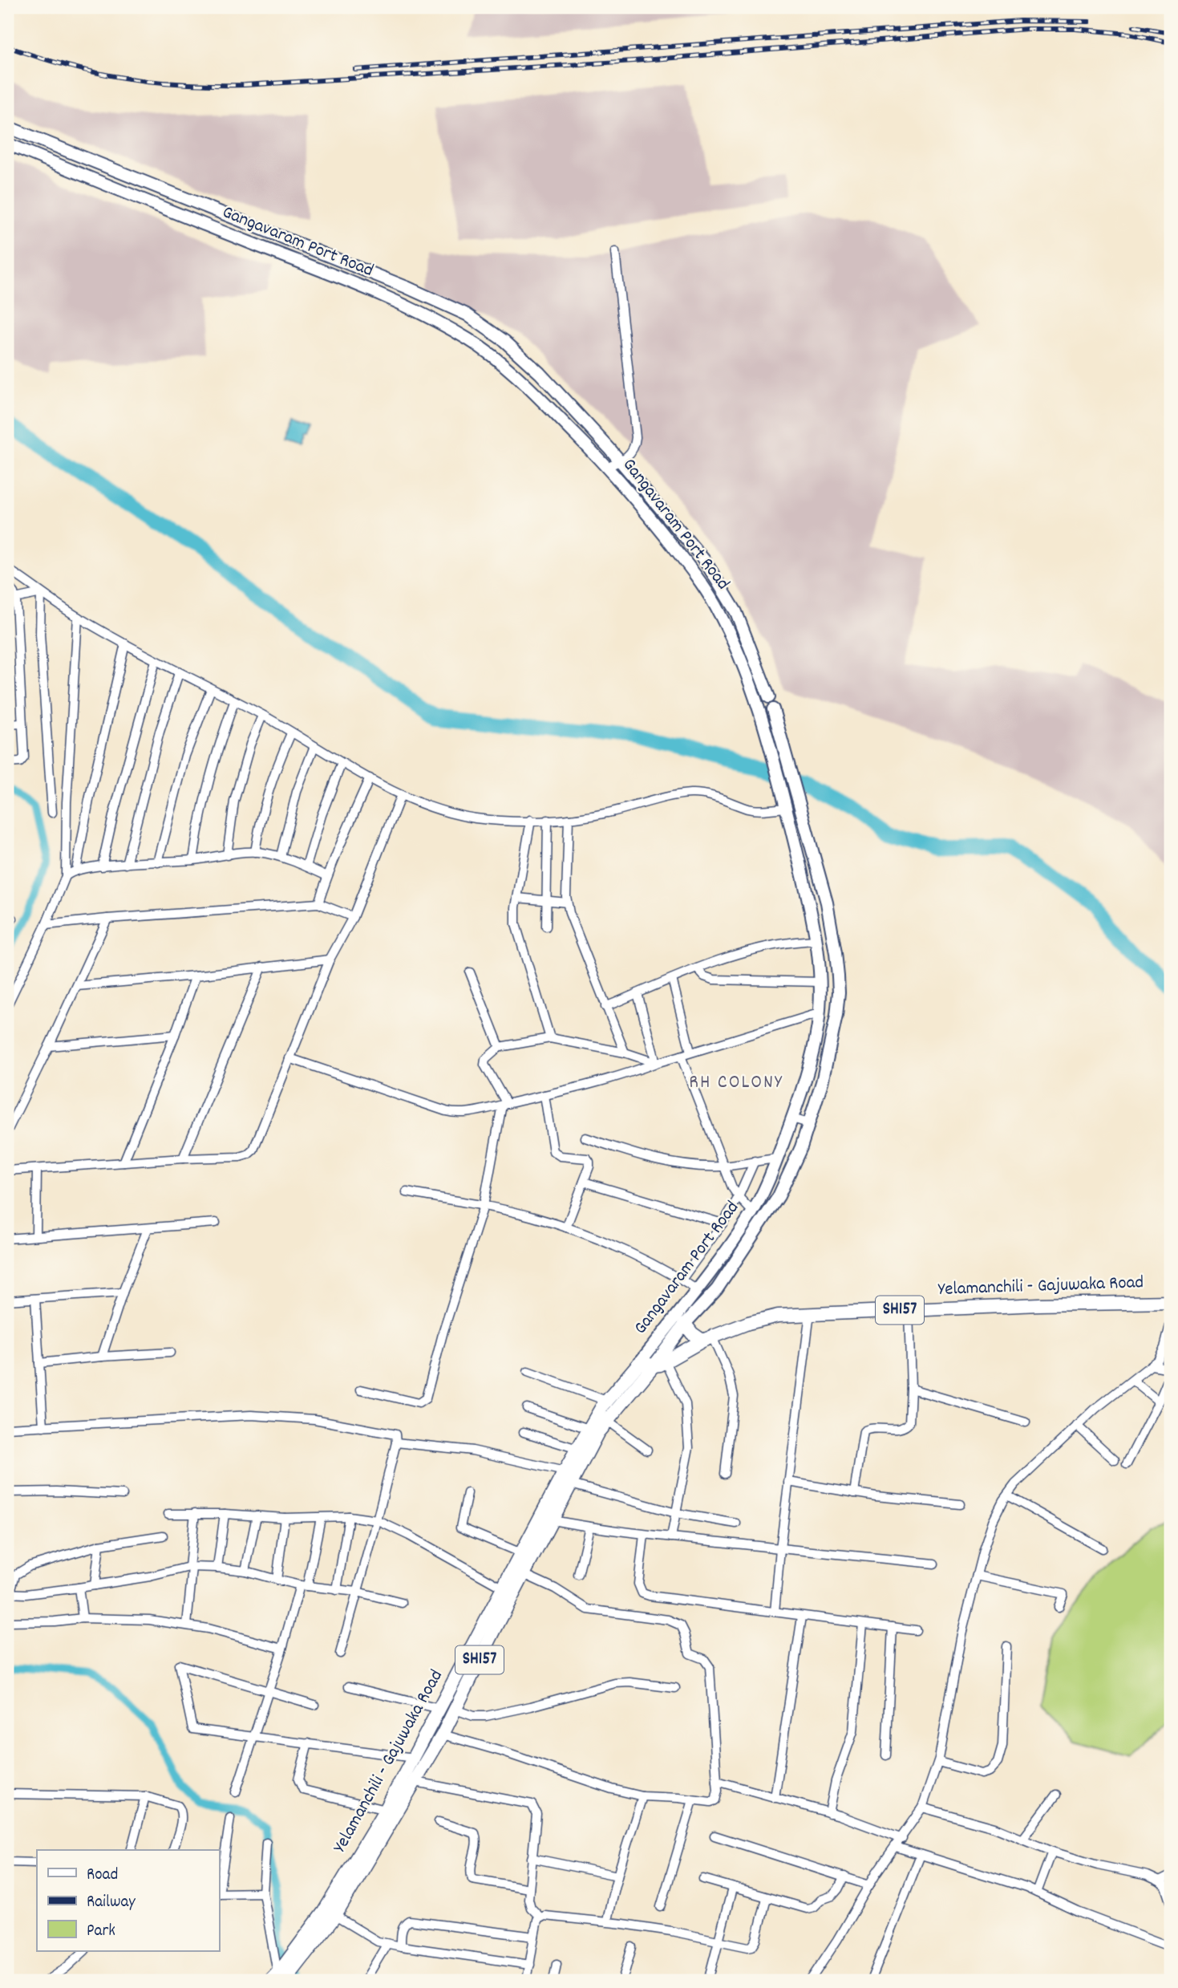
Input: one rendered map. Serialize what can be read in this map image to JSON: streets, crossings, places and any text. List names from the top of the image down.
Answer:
{
  "streets": {
    "main road": ["Yelamanchili - Gajuwaka Road", "SH157"],
    "street": ["Gangavaram Port Road"]
  },
  "crossings": [
    ["Gangavaram Port Road", "Yelamanchili - Gajuwaka Road"]
  ],
  "districts": ["RH COLONY"],
  "legend": ["Road", "Railway", "Park"]
}
